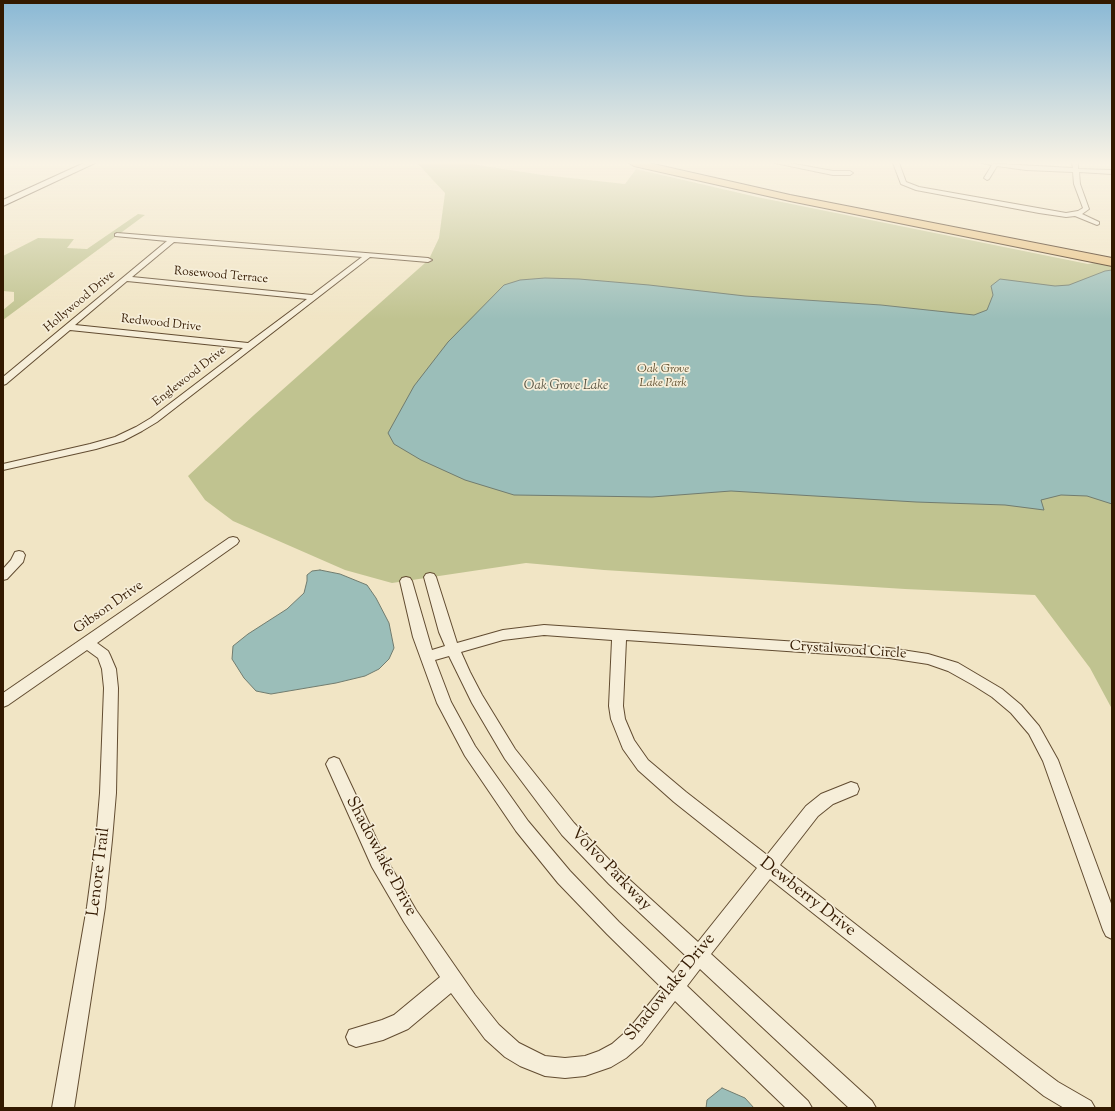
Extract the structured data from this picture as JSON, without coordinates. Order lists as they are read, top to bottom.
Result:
{
  "streets": {
    "street": [
      "Rosewood Terrace",
      "Hollywood Drive",
      "Redwood Drive",
      "Englewood Drive",
      "Gibson Drive",
      "Crystalwood Circle",
      "Shadowlake Drive",
      "Volvo Parkway",
      "Lenore Trail",
      "Dewberry Drive"
    ]
  },
  "crossings": [
    ["Rosewood Terrace", "Hollywood Drive"],
    ["Rosewood Terrace", "Englewood Drive"],
    ["Hollywood Drive", "Redwood Drive"],
    ["Redwood Drive", "Englewood Drive"],
    ["Gibson Drive", "Lenore Trail"],
    ["Crystalwood Circle", "Volvo Parkway"],
    ["Crystalwood Circle", "Dewberry Drive"],
    ["Shadowlake Drive", "Volvo Parkway"],
    ["Shadowlake Drive", "Dewberry Drive"]
  ],
  "water": ["Oak Grove Lake"],
  "parks": ["Oak Grove Lake Park"]
}
